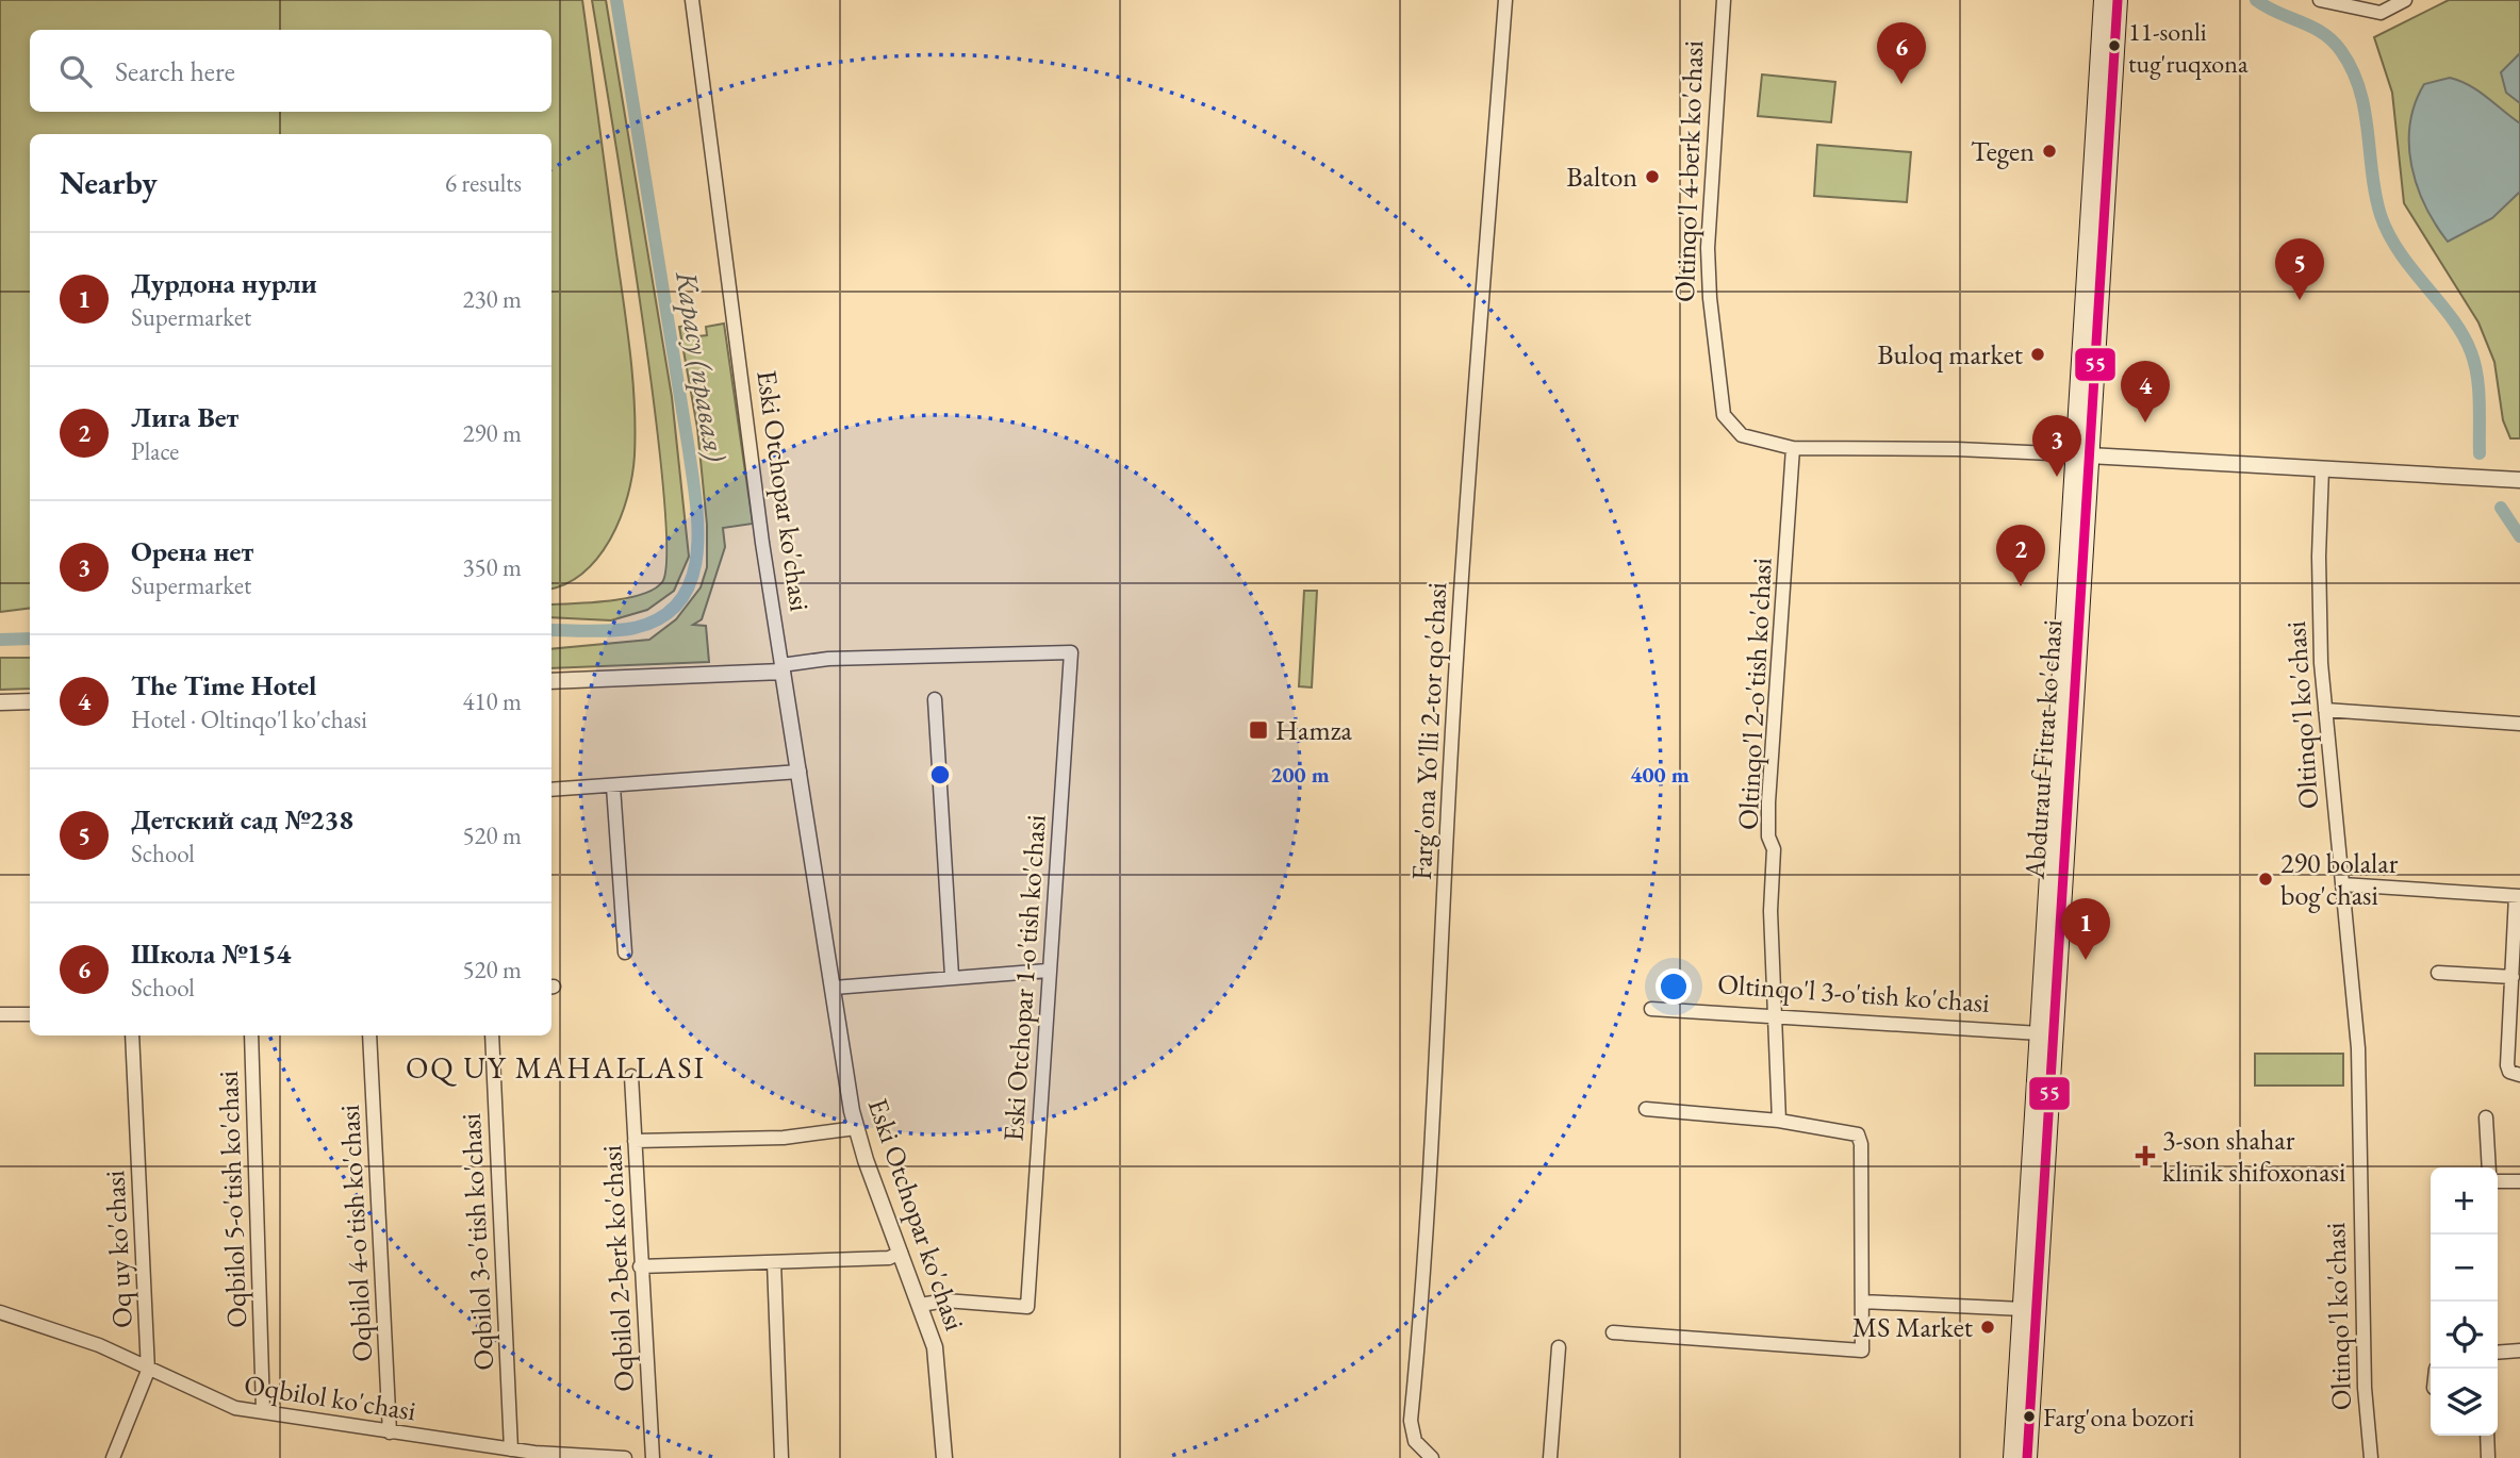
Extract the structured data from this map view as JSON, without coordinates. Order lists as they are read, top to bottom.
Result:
{
  "streets": {
    "main road": ["Abdurauf Fitrat ko'chasi"],
    "street": [
      "Oltinqo'l 4-berk ko'chasi",
      "Eski Otchopar ko'chasi",
      "Oltinqo'l 2-o'tish ko'chasi",
      "Oltinqo'l ko'chasi",
      "Farg'ona Yo'lli 2-tor qo'chasi",
      "Eski Otchopar 1-o'tish ko'chasi",
      "Oltinqo'l 3-o'tish ko'chasi",
      "Oqbilol 5-o'tish ko'chasi",
      "Oqbilol 4-o'tish ko'chasi",
      "Oqbilol 3-o'tish ko'chasi",
      "Oq uy ko'chasi",
      "Oqbilol 2-berk ko'chasi",
      "Oqbilol ko'chasi"
    ]
  },
  "crossings": [
    ["Oltinqo'l 4-berk ko'chasi", "Oltinqo'l 2-o'tish ko'chasi"],
    ["Oltinqo'l 4-berk ko'chasi", "Abdurauf Fitrat ko'chasi"],
    ["Eski Otchopar ko'chasi", "Eski Otchopar 1-o'tish ko'chasi"],
    ["Oltinqo'l 2-o'tish ko'chasi", "Oltinqo'l 3-o'tish ko'chasi"],
    ["Abdurauf Fitrat ko'chasi", "Oltinqo'l 3-o'tish ko'chasi"],
    ["Oqbilol 5-o'tish ko'chasi", "Oqbilol ko'chasi"],
    ["Oqbilol 4-o'tish ko'chasi", "Oqbilol ko'chasi"],
    ["Oqbilol 3-o'tish ko'chasi", "Oqbilol ko'chasi"],
    ["Oq uy ko'chasi", "Oqbilol ko'chasi"]
  ],
  "districts": ["OQ UY MAHALLASI"],
  "water": ["Карасу (правая)"],
  "places": {
    "other": [
      "11-sonli tug'ruqxona",
      "Tegen",
      "Balton",
      "Buloq market",
      "290 bolalar bog'chasi",
      "MS Market",
      "Farg'ona bozori"
    ],
    "transit": ["Hamza"],
    "health": ["3-son shahar klinik shifoxonasi"]
  },
  "lines": ["transit line 55"],
  "page": {
    "pins": [
      "6",
      "5",
      "4",
      "3",
      "2",
      "1"
    ],
    "search": "Search here",
    "heading": ["Nearby", "6 results"],
    "list": [
      {
        "mark": "1",
        "name": "Дурдона нурли",
        "note": "Supermarket",
        "value": "230 m"
      },
      {
        "mark": "2",
        "name": "Лига Вет",
        "note": "Place",
        "value": "290 m"
      },
      {
        "mark": "3",
        "name": "Орена нет",
        "note": "Supermarket",
        "value": "350 m"
      },
      {
        "mark": "4",
        "name": "The Time Hotel",
        "note": "Hotel · Oltinqo'l ko'chasi",
        "value": "410 m"
      },
      {
        "mark": "5",
        "name": "Детский сад №238",
        "note": "School",
        "value": "520 m"
      },
      {
        "mark": "6",
        "name": "Школа №154",
        "note": "School",
        "value": "520 m"
      }
    ],
    "map_buttons": ["+", "−"]
  },
  "rings": ["200 m", "400 m"]
}
